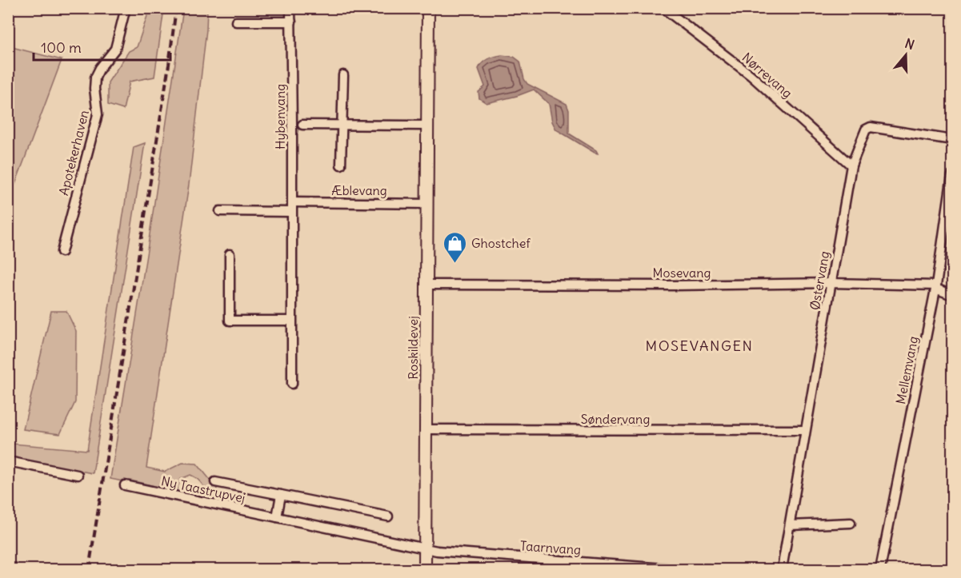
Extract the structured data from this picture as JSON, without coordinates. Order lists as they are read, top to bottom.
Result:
{
  "streets": {
    "street": [
      "Nørrevang",
      "Hybenvang",
      "Apotekerhaven",
      "Æblevang",
      "Mosevang",
      "Østervang",
      "Roskildevej",
      "Mellemvang",
      "Søndervang",
      "Ny Taastrupvej",
      "Taarnvang"
    ]
  },
  "crossings": [
    ["Nørrevang", "Østervang"],
    ["Hybenvang", "Æblevang"],
    ["Æblevang", "Roskildevej"],
    ["Mosevang", "Østervang"],
    ["Mosevang", "Roskildevej"],
    ["Mosevang", "Mellemvang"],
    ["Østervang", "Søndervang"],
    ["Roskildevej", "Søndervang"],
    ["Roskildevej", "Ny Taastrupvej"],
    ["Roskildevej", "Taarnvang"],
    ["Ny Taastrupvej", "Taarnvang"]
  ],
  "districts": ["MOSEVANGEN"],
  "places": {
    "shop": ["Ghostchef"]
  },
  "scale_bar": "100 m",
  "north": "top"
}
